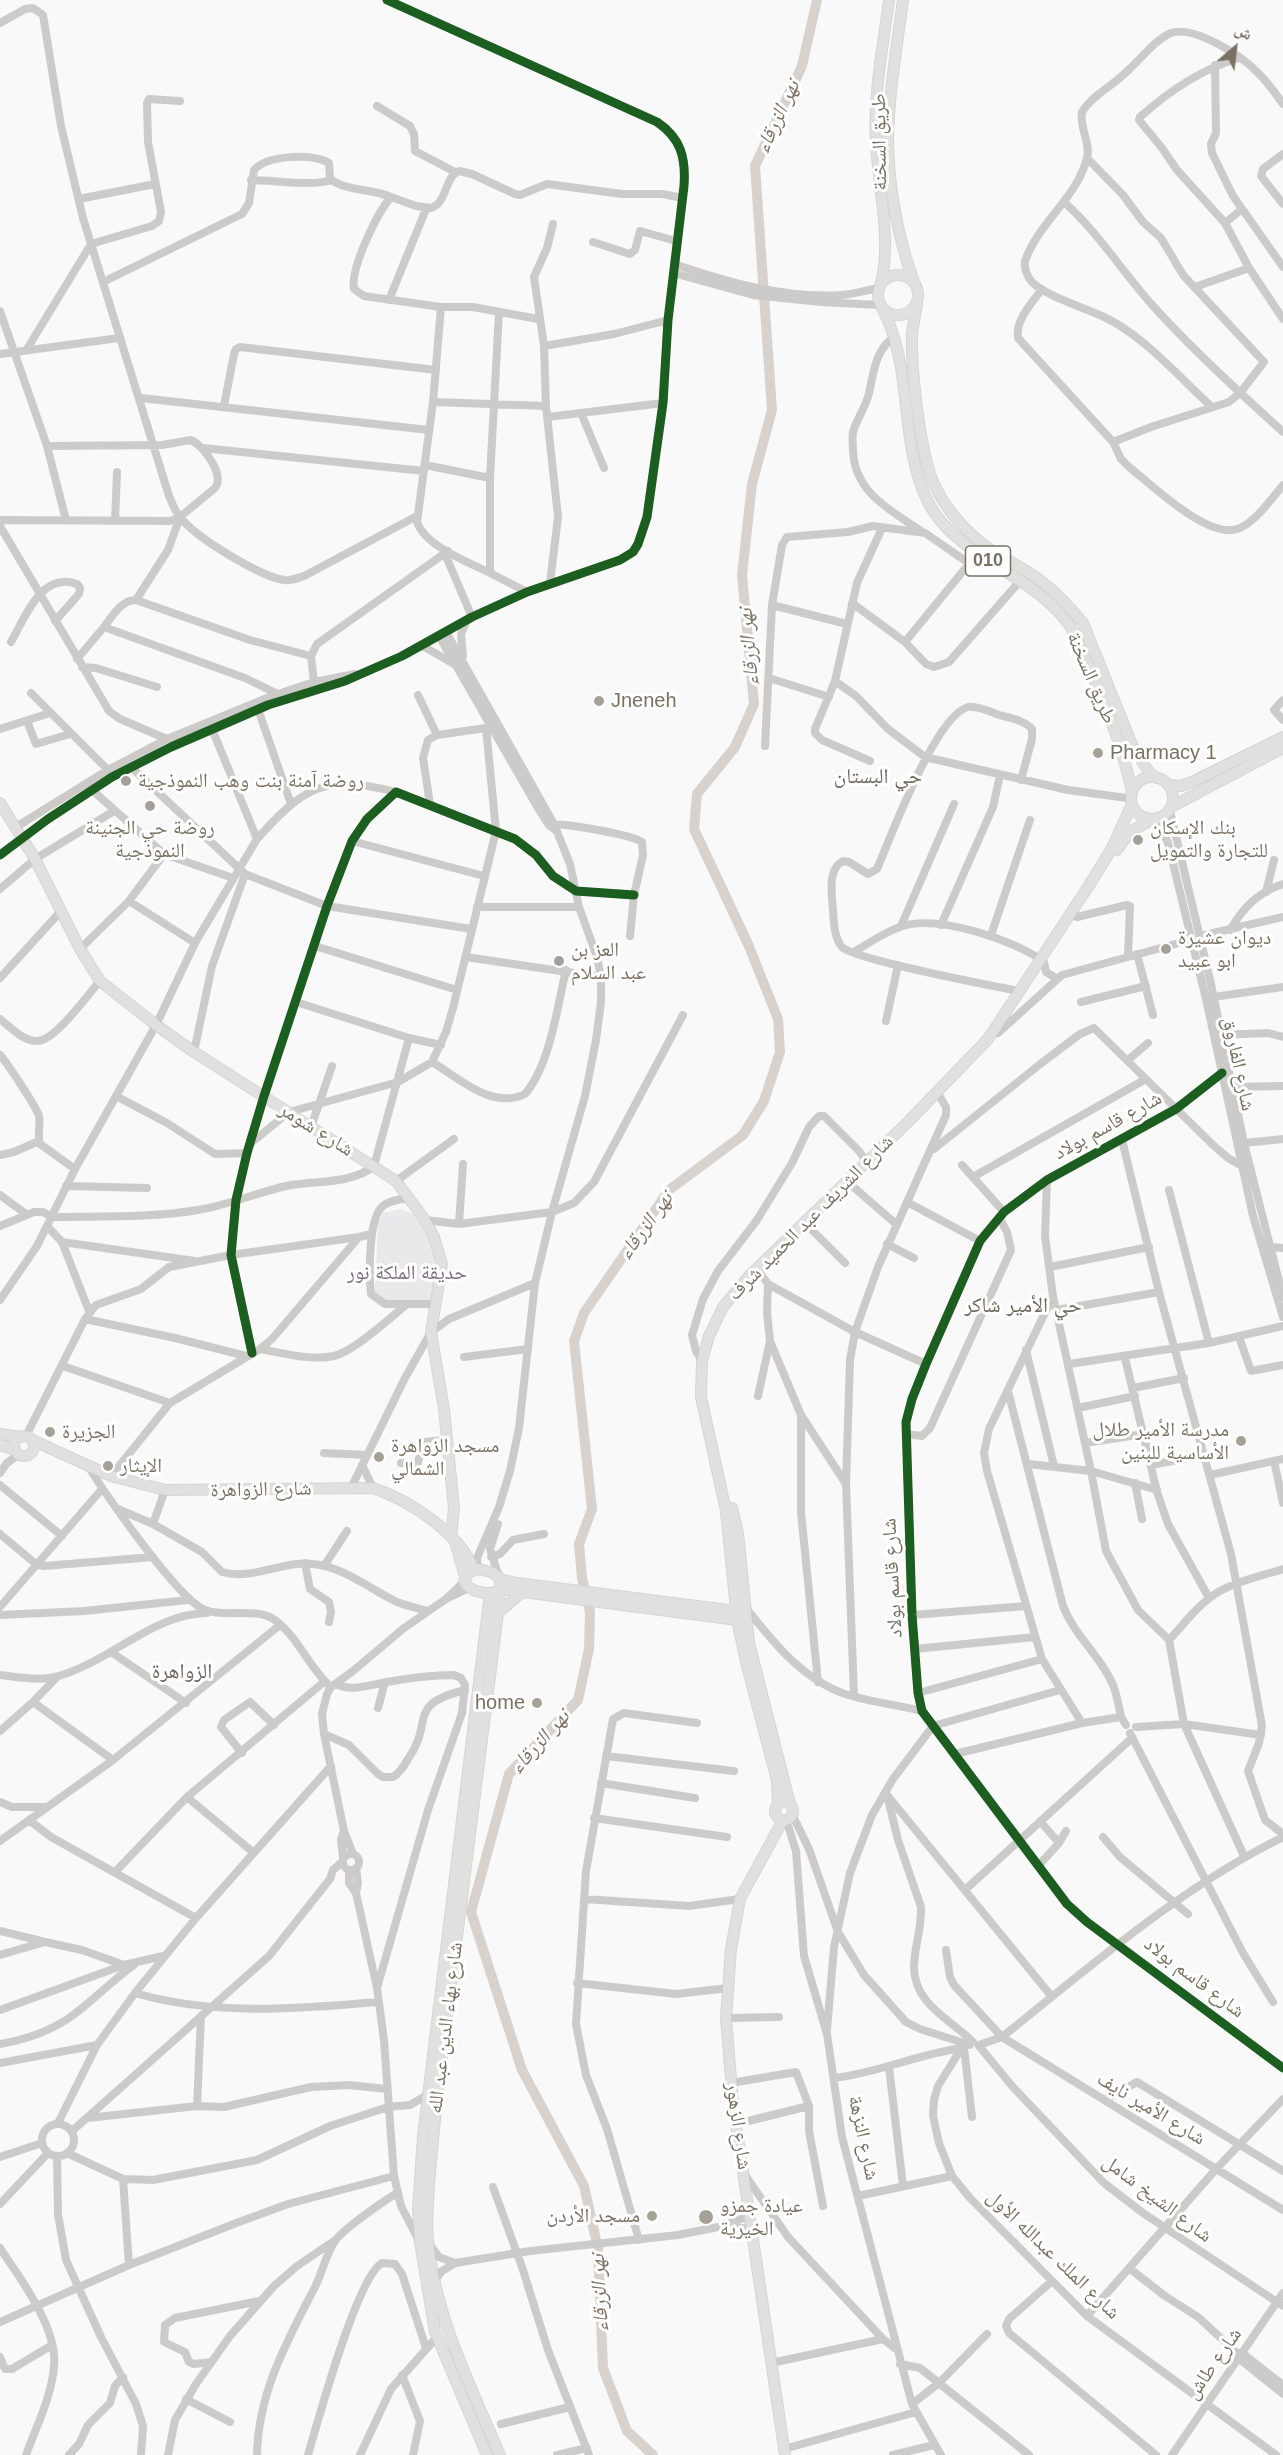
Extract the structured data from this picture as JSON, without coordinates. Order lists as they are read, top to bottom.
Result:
{
  "streets": {
    "main road": [
      "طريق السخنة",
      "010",
      "شارع شومر",
      "شارع الشريف عبد الحميد شرف",
      "شارع الزواهرة",
      "شارع بهاء الدين عبد الله",
      "شارع الزهور"
    ],
    "street": [
      "شارع الفاروق",
      "شارع قاسم بولاد",
      "شارع الأمير نايف",
      "شارع النزهة",
      "شارع الشيخ شامل",
      "شارع الملك عبدالله الأول",
      "شارع طاش"
    ]
  },
  "crossings": [
    ["طريق السخنة", "010"],
    ["طريق السخنة", "شارع الفاروق"],
    ["طريق السخنة", "شارع الشريف عبد الحميد شرف"],
    ["شارع الفاروق", "شارع قاسم بولاد"],
    ["شارع الفاروق", "شارع الشريف عبد الحميد شرف"],
    ["شارع شومر", "شارع الزواهرة"],
    ["شارع الشريف عبد الحميد شرف", "شارع الزهور"],
    ["شارع الشريف عبد الحميد شرف", "شارع النزهة"],
    ["شارع الزهور", "شارع النزهة"],
    ["شارع الشيخ شامل", "شارع الملك عبدالله الأول"],
    ["شارع الشيخ شامل", "شارع طاش"],
    ["شارع الملك عبدالله الأول", "شارع طاش"]
  ],
  "districts": ["حي البستان", "حي الأمير شاكر", "الزواهرة"],
  "water": ["نهر الزرقاء"],
  "parks": ["حديقة الملكة نور"],
  "places": [
    "Jneneh",
    "Pharmacy 1",
    "روضة آمنة بنت وهب النموذجية",
    "روضة حي الجنينة النموذجية",
    "بنك الإسكان للتجارة والتمويل",
    "ديوان عشيرة ابو عبيد",
    "العز بن عبد السلام",
    "الجزيرة",
    "مدرسة الأمير طلال الأساسية للبنين",
    "مسجد الزواهرة الشمالي",
    "الإيثار",
    "home",
    "مسجد الأردن",
    "عيادة جمزو الخيرية"
  ],
  "north": "top right"
}
